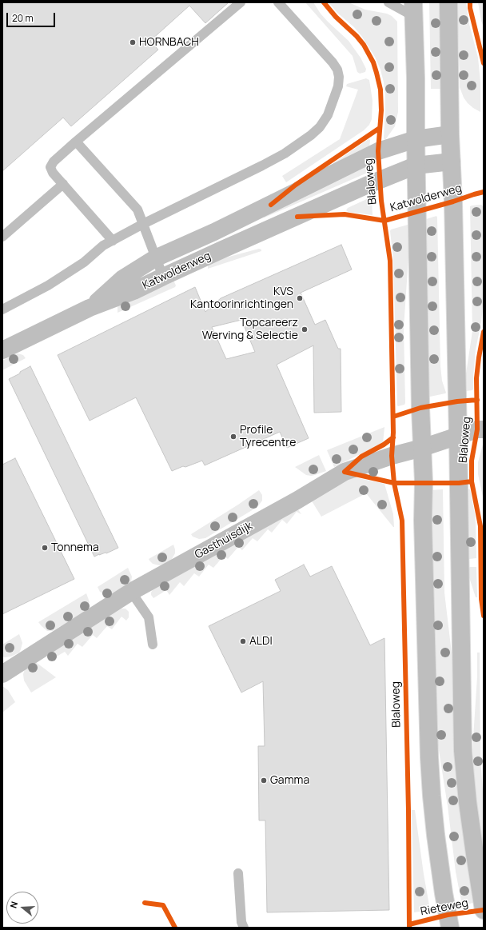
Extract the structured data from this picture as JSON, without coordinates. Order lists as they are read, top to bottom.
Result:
{
  "streets": {
    "main road": ["Blaloweg", "Katwolderweg", "Gasthuisdijk"],
    "cycle path": ["Rieteweg"]
  },
  "crossings": [
    ["Blaloweg", "Katwolderweg"],
    ["Blaloweg", "Gasthuisdijk"]
  ],
  "places": [
    "HORNBACH",
    "KVS Kantoorinrichtingen",
    "Topcareerz Werving & Selectie",
    "Profile Tyrecentre",
    "Tonnema",
    "ALDI",
    "Gamma"
  ],
  "scale_bar": "20 m",
  "north": "left"
}
